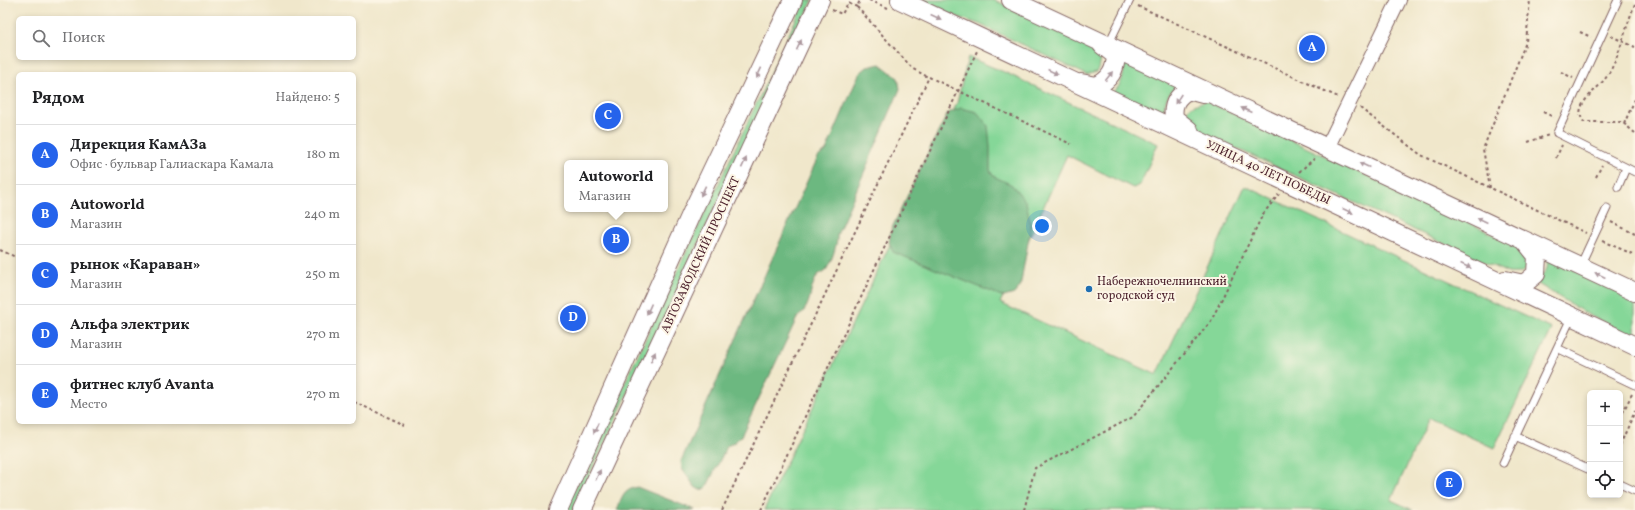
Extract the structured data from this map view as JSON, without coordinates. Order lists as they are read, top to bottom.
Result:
{
  "streets": {
    "street": ["УЛИЦА 40 ЛЕТ ПОБЕДЫ", "АВТОЗАВОДСКИЙ ПРОСПЕКТ"]
  },
  "places": ["Набережночелнинский городской суд"],
  "page": {
    "search": "Поиск",
    "pins": [
      "A",
      "C",
      "B",
      "D",
      "E"
    ],
    "heading": ["Рядом", "Найдено: 5"],
    "list": [
      {
        "mark": "A",
        "name": "Дирекция КамАЗа",
        "note": "Офис · бульвар Галиаскара Камала",
        "value": "180 m"
      },
      {
        "mark": "B",
        "name": "Autoworld",
        "note": "Магазин",
        "value": "240 m"
      },
      {
        "mark": "C",
        "name": "рынок «Караван»",
        "note": "Магазин",
        "value": "250 m"
      },
      {
        "mark": "D",
        "name": "Альфа электрик",
        "note": "Магазин",
        "value": "270 m"
      },
      {
        "mark": "E",
        "name": "фитнес клуб Avanta",
        "note": "Место",
        "value": "270 m"
      }
    ],
    "popup": ["Autoworld", "Магазин"],
    "map_buttons": ["+", "−"]
  }
}
